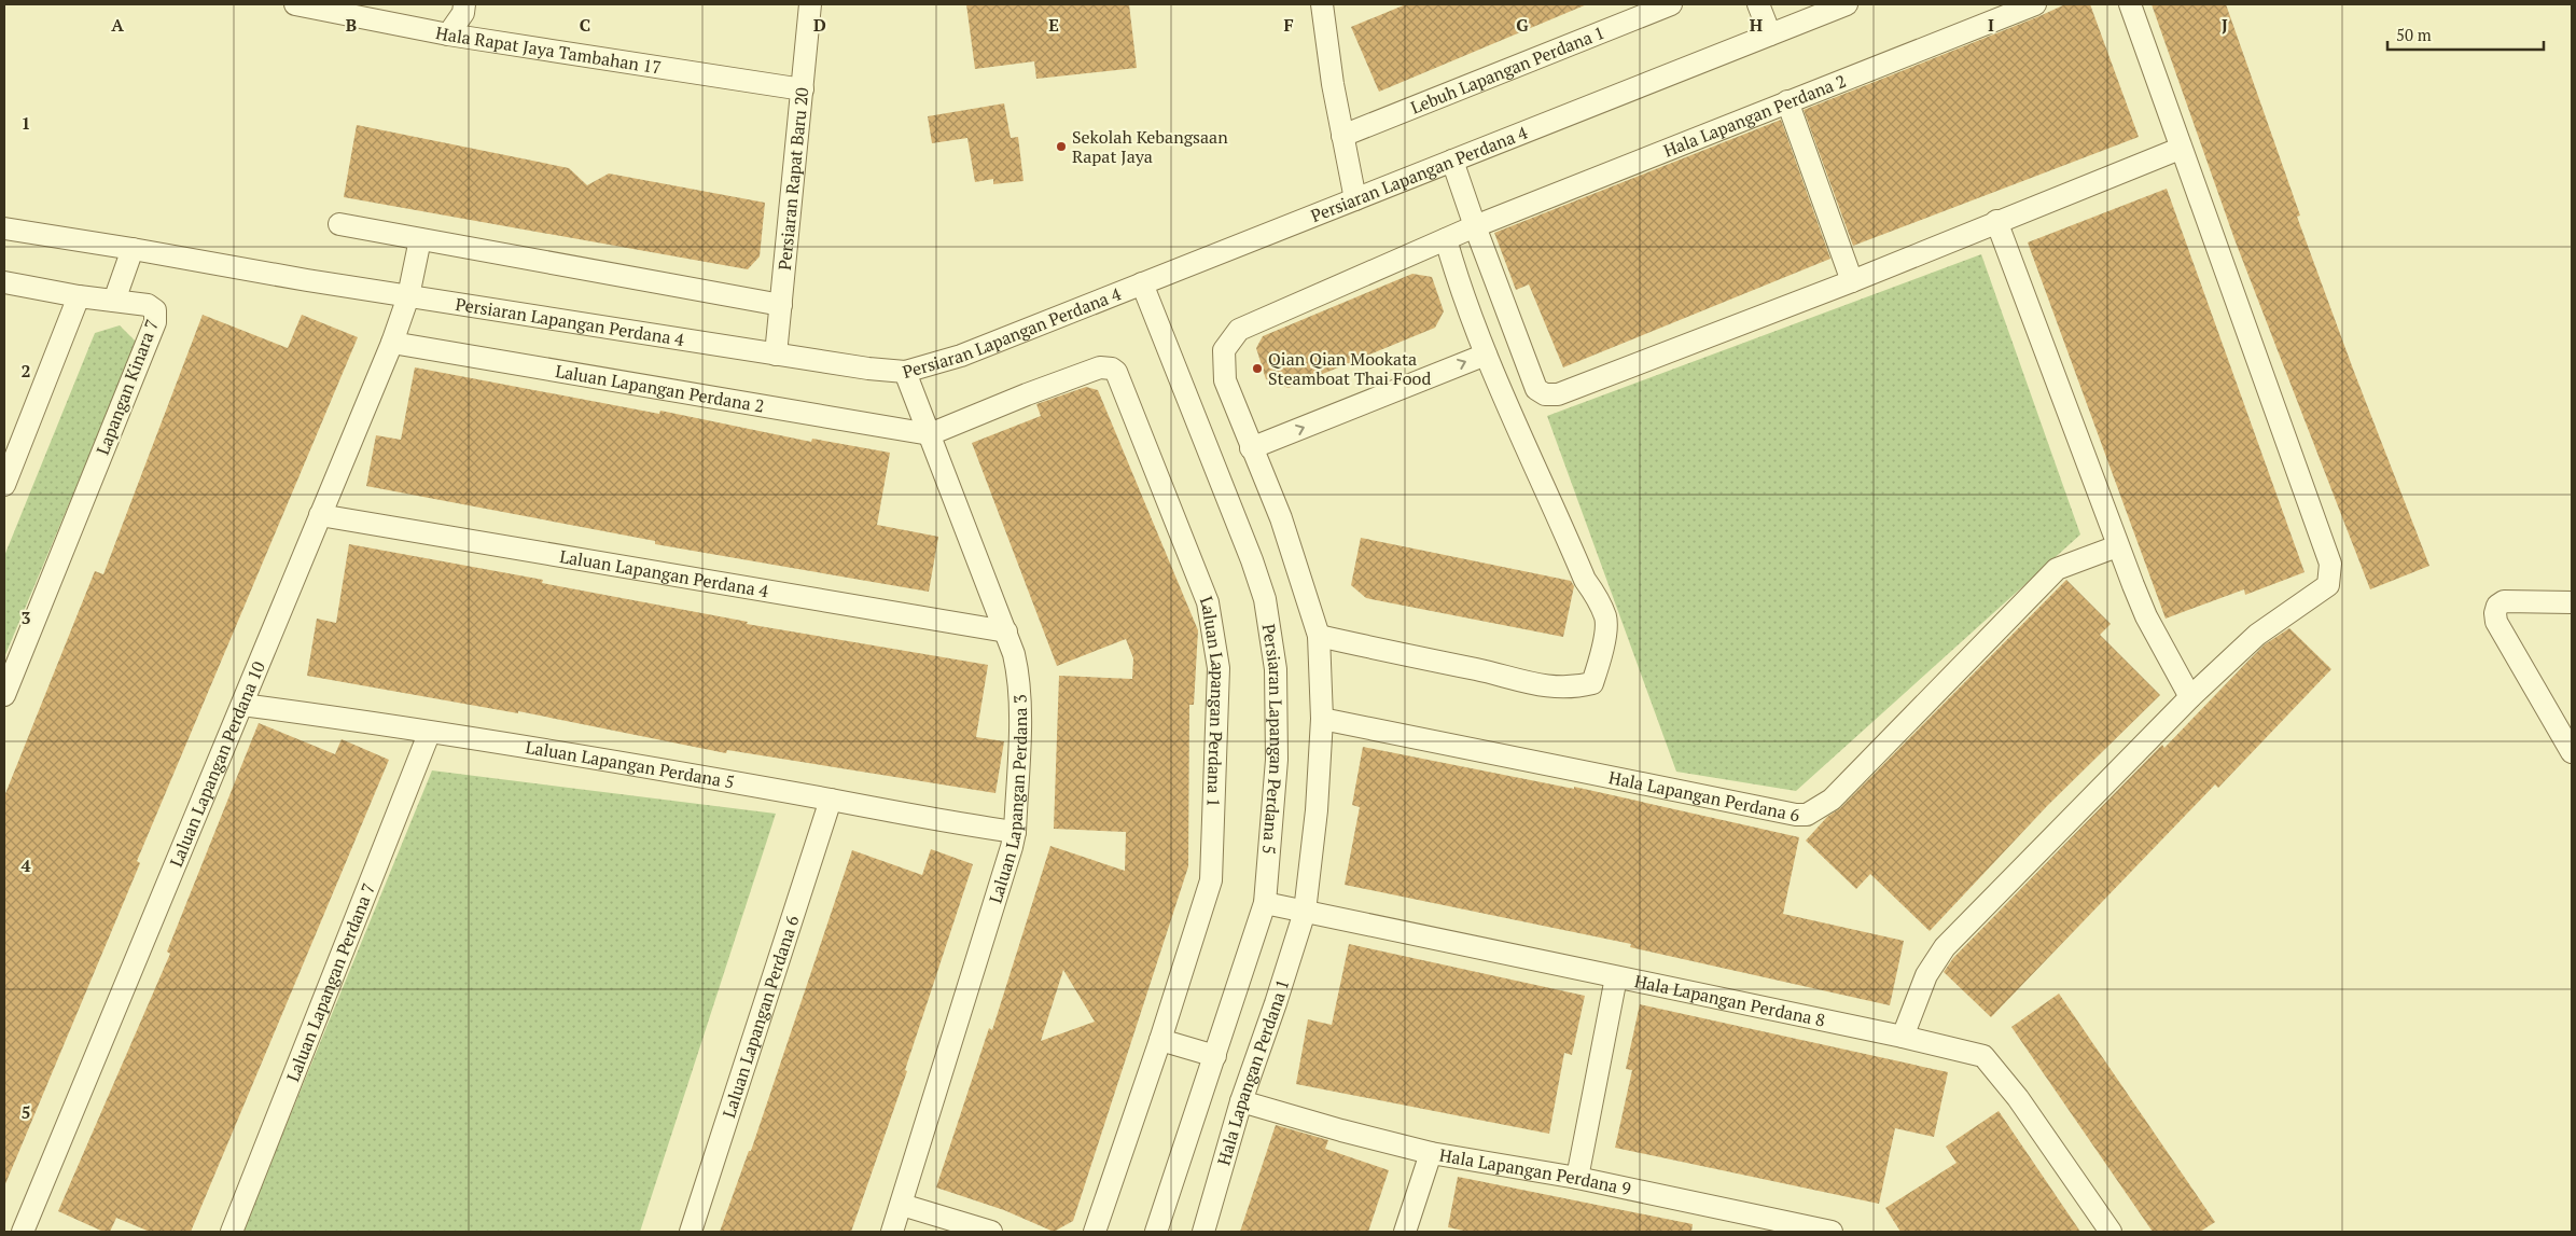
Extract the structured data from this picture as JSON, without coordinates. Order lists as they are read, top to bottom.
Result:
{
  "streets": {
    "street": [
      "Hala Rapat Jaya Tambahan 17",
      "Lebuh Lapangan Perdana 1",
      "Hala Lapangan Perdana 2",
      "Persiaran Lapangan Perdana 4",
      "Persiaran Rapat Baru 20",
      "Lapangan Kinara 7",
      "Laluan Lapangan Perdana 2",
      "Laluan Lapangan Perdana 4",
      "Laluan Lapangan Perdana 1",
      "Persiaran Lapangan Perdana 5",
      "Laluan Lapangan Perdana 10",
      "Laluan Lapangan Perdana 5",
      "Hala Lapangan Perdana 6",
      "Laluan Lapangan Perdana 3",
      "Laluan Lapangan Perdana 7",
      "Hala Lapangan Perdana 8",
      "Laluan Lapangan Perdana 6",
      "Hala Lapangan Perdana 1",
      "Hala Lapangan Perdana 9"
    ]
  },
  "crossings": [
    ["Hala Rapat Jaya Tambahan 17", "Persiaran Rapat Baru 20"],
    ["Hala Lapangan Perdana 2", "Hala Lapangan Perdana 1"],
    ["Persiaran Lapangan Perdana 4", "Persiaran Rapat Baru 20"],
    ["Persiaran Lapangan Perdana 4", "Persiaran Lapangan Perdana 5"],
    ["Persiaran Lapangan Perdana 4", "Laluan Lapangan Perdana 10"],
    ["Persiaran Lapangan Perdana 4", "Laluan Lapangan Perdana 3"],
    ["Laluan Lapangan Perdana 2", "Laluan Lapangan Perdana 1"],
    ["Laluan Lapangan Perdana 2", "Laluan Lapangan Perdana 10"],
    ["Laluan Lapangan Perdana 2", "Laluan Lapangan Perdana 3"],
    ["Laluan Lapangan Perdana 4", "Laluan Lapangan Perdana 10"],
    ["Laluan Lapangan Perdana 4", "Laluan Lapangan Perdana 3"],
    ["Laluan Lapangan Perdana 1", "Laluan Lapangan Perdana 3"],
    ["Persiaran Lapangan Perdana 5", "Hala Lapangan Perdana 8"],
    ["Laluan Lapangan Perdana 10", "Laluan Lapangan Perdana 5"],
    ["Laluan Lapangan Perdana 5", "Laluan Lapangan Perdana 3"],
    ["Laluan Lapangan Perdana 5", "Laluan Lapangan Perdana 7"],
    ["Laluan Lapangan Perdana 5", "Laluan Lapangan Perdana 6"],
    ["Hala Lapangan Perdana 6", "Hala Lapangan Perdana 1"],
    ["Hala Lapangan Perdana 8", "Hala Lapangan Perdana 1"],
    ["Hala Lapangan Perdana 1", "Hala Lapangan Perdana 9"]
  ],
  "places": ["Sekolah Kebangsaan Rapat Jaya", "Qian Qian Mookata Steamboat Thai Food"],
  "scale_bar": "50 m",
  "grid": {
    "columns": [
      "A",
      "B",
      "C",
      "D",
      "E",
      "F",
      "G",
      "H",
      "I",
      "J"
    ],
    "rows": [
      "1",
      "2",
      "3",
      "4",
      "5"
    ]
  }
}
